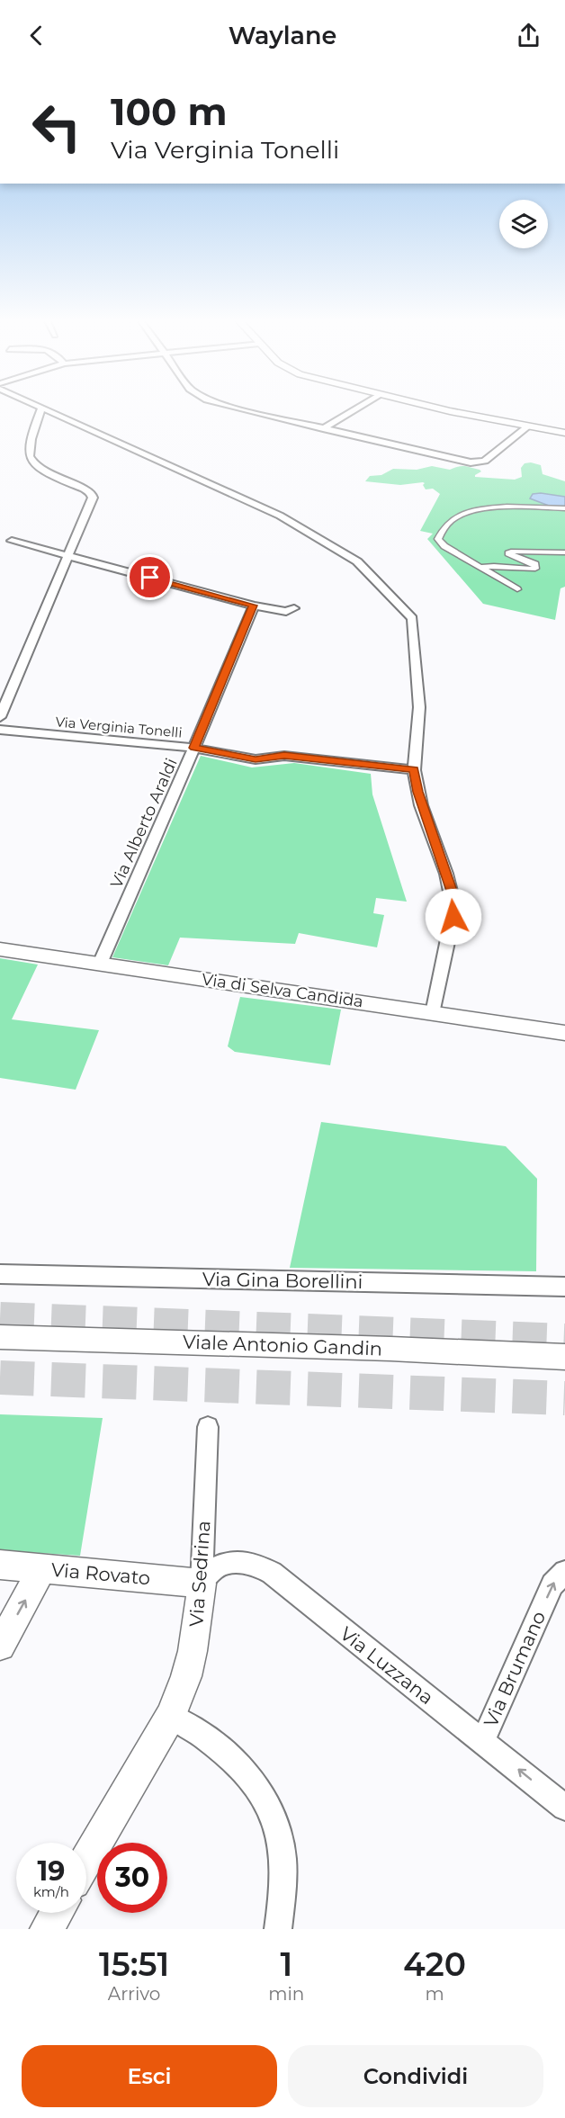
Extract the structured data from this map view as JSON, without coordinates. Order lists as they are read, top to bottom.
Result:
{
  "streets": {
    "street": [
      "Via Verginia Tonelli",
      "Via Alberto Araldi",
      "Via di Selva Candida",
      "Via Gina Borellini",
      "Viale Antonio Gandin",
      "Via Rovato",
      "Via Sedrina",
      "Via Luzzana",
      "Via Brumano"
    ]
  },
  "crossings": [
    ["Via Verginia Tonelli", "Via Alberto Araldi"],
    ["Via Alberto Araldi", "Via di Selva Candida"],
    ["Via Rovato", "Via Sedrina"],
    ["Via Rovato", "Via Luzzana"],
    ["Via Sedrina", "Via Luzzana"],
    ["Via Luzzana", "Via Brumano"]
  ],
  "one_way": ["Via Brumano"],
  "page": {
    "header": "Waylane",
    "turn": ["100 m", "Via Verginia Tonelli"],
    "speed": "19 km/h",
    "limit": "30",
    "eta": [
      "15:51",
      "Arrivo",
      "1",
      "min",
      "420",
      "m"
    ],
    "buttons": ["Esci", "Condividi"]
  }
}
